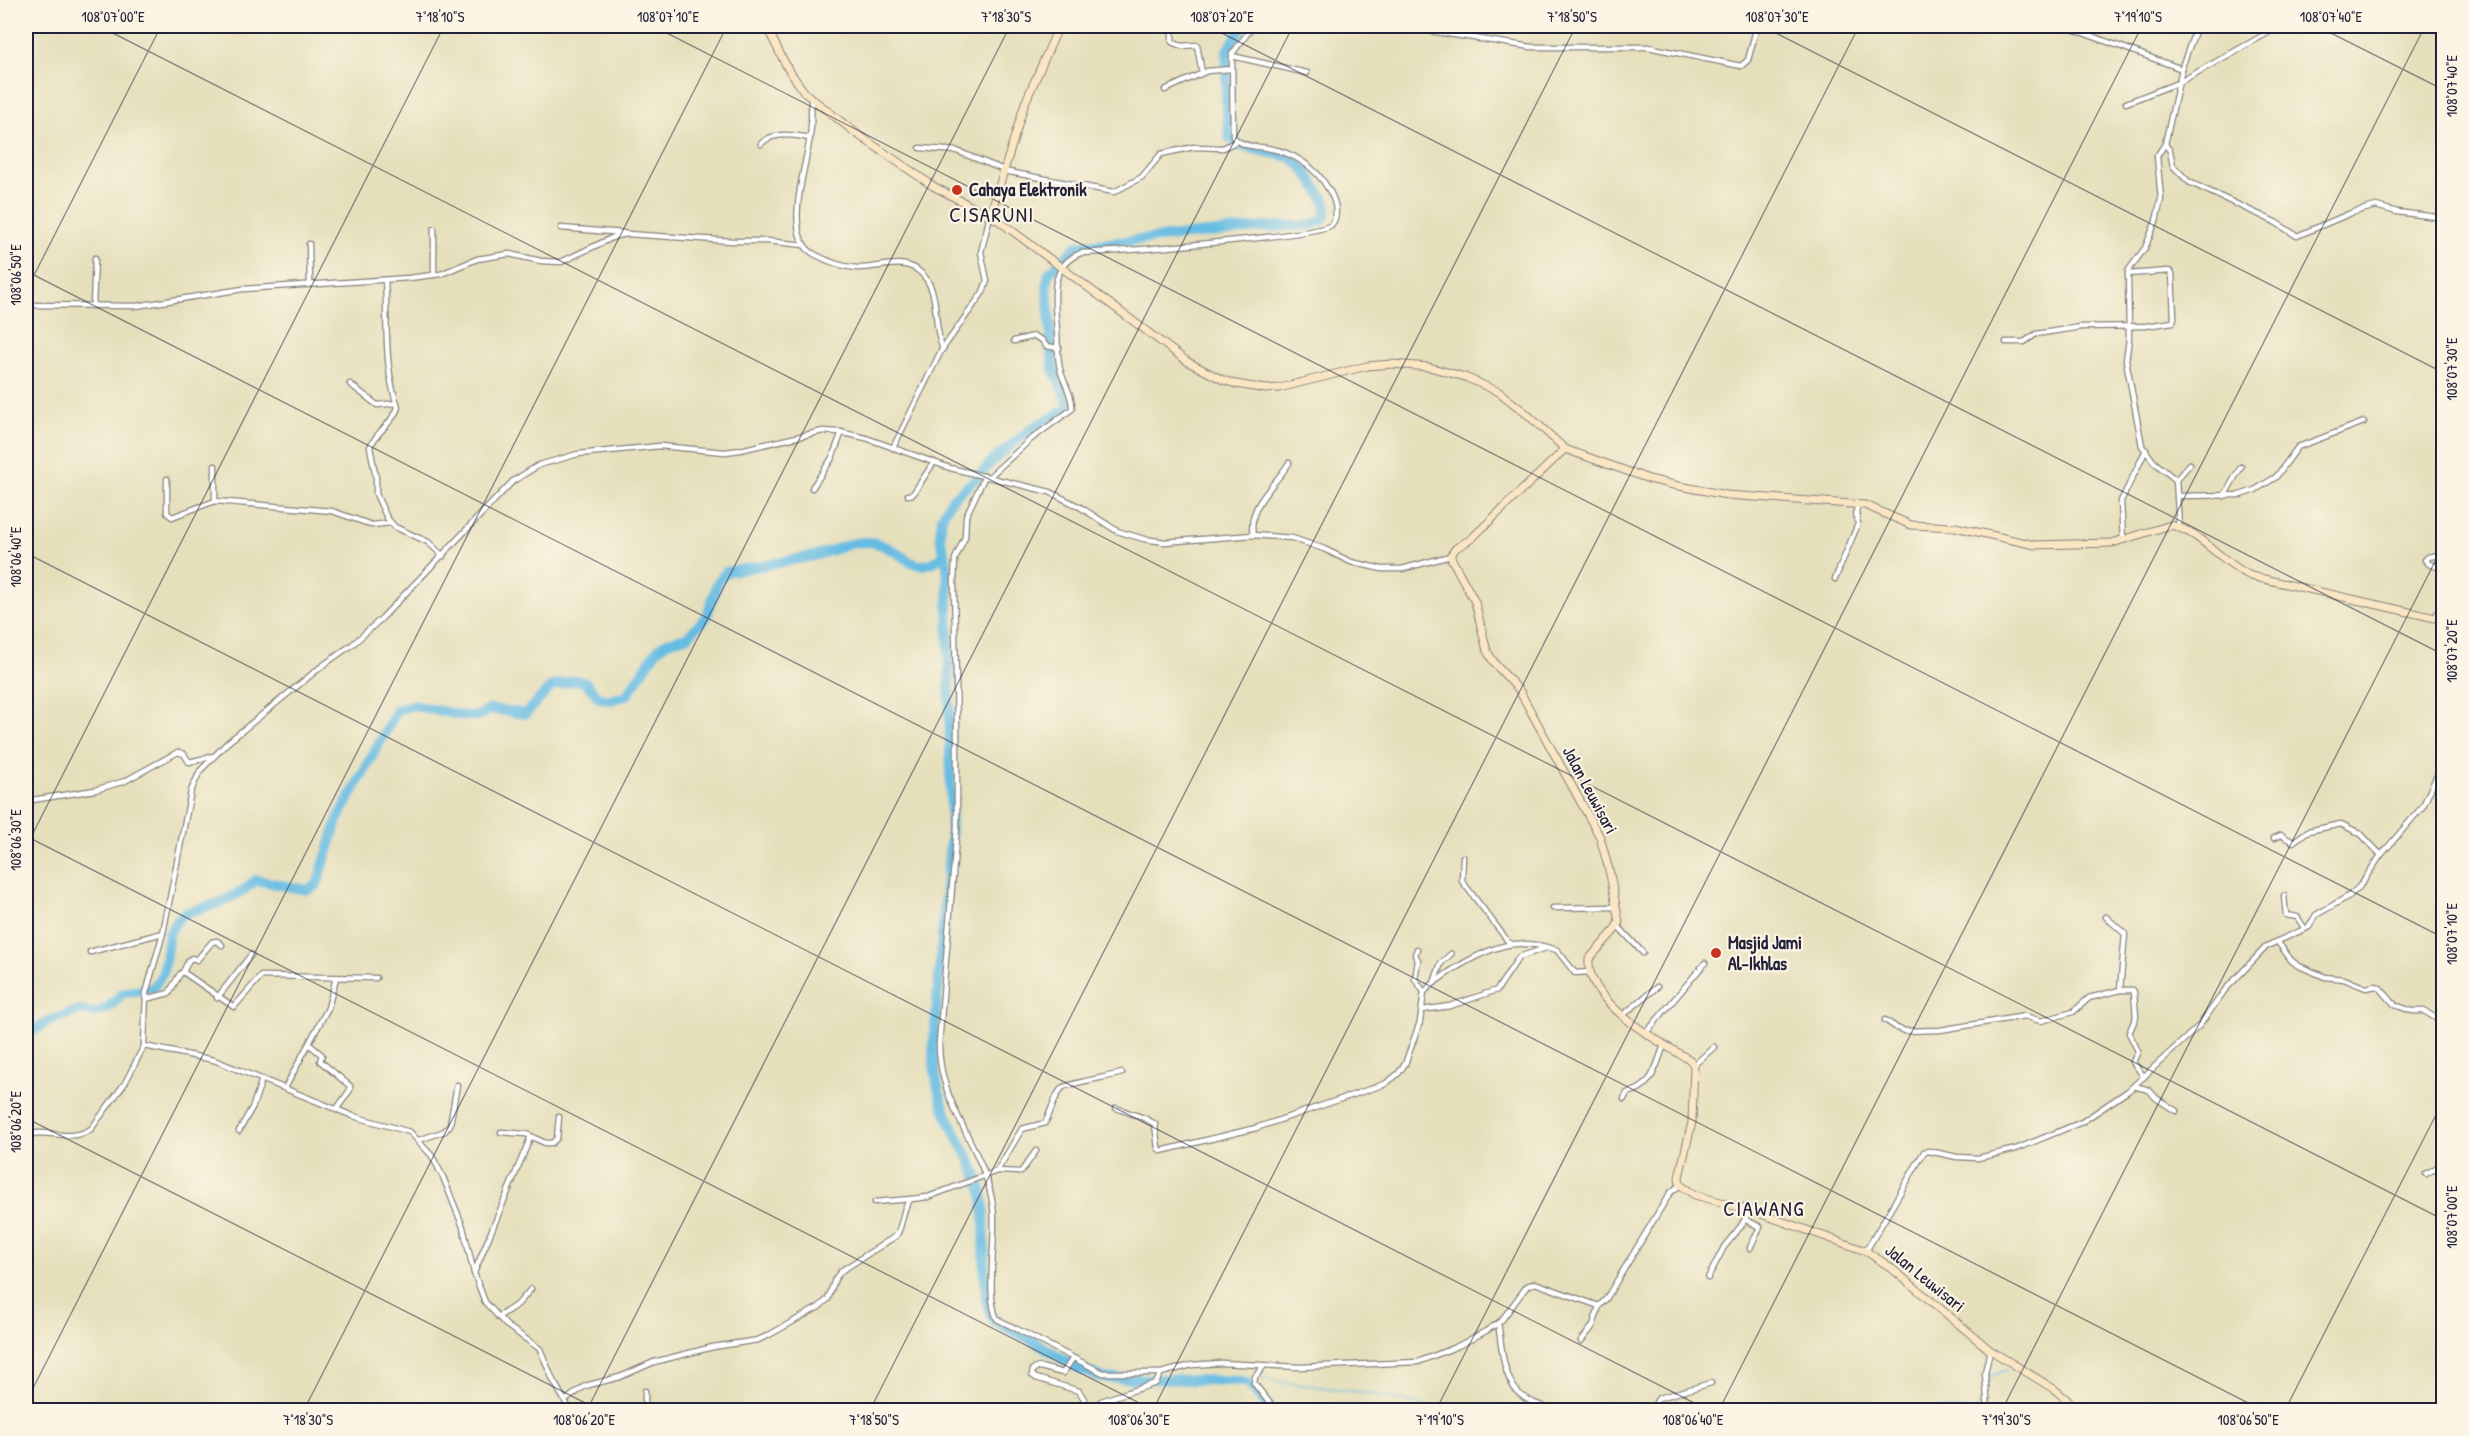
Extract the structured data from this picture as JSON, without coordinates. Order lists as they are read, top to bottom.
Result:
{
  "streets": {
    "main road": ["Jalan Leuwisari"]
  },
  "districts": ["CISARUNI", "CIAWANG"],
  "places": ["Cahaya Elektronik", "Masjid Jami Al-Ikhlas"],
  "coordinates": [
    "108°07'00\"E",
    "7°18'10\"S",
    "108°07'10\"E",
    "7°18'30\"S",
    "108°07'20\"E",
    "7°18'50\"S",
    "108°07'30\"E",
    "7°19'10\"S",
    "108°07'40\"E",
    "108°06'50\"E",
    "108°06'40\"E",
    "108°06'30\"E",
    "108°06'20\"E",
    "7°19'30\"S"
  ]
}
